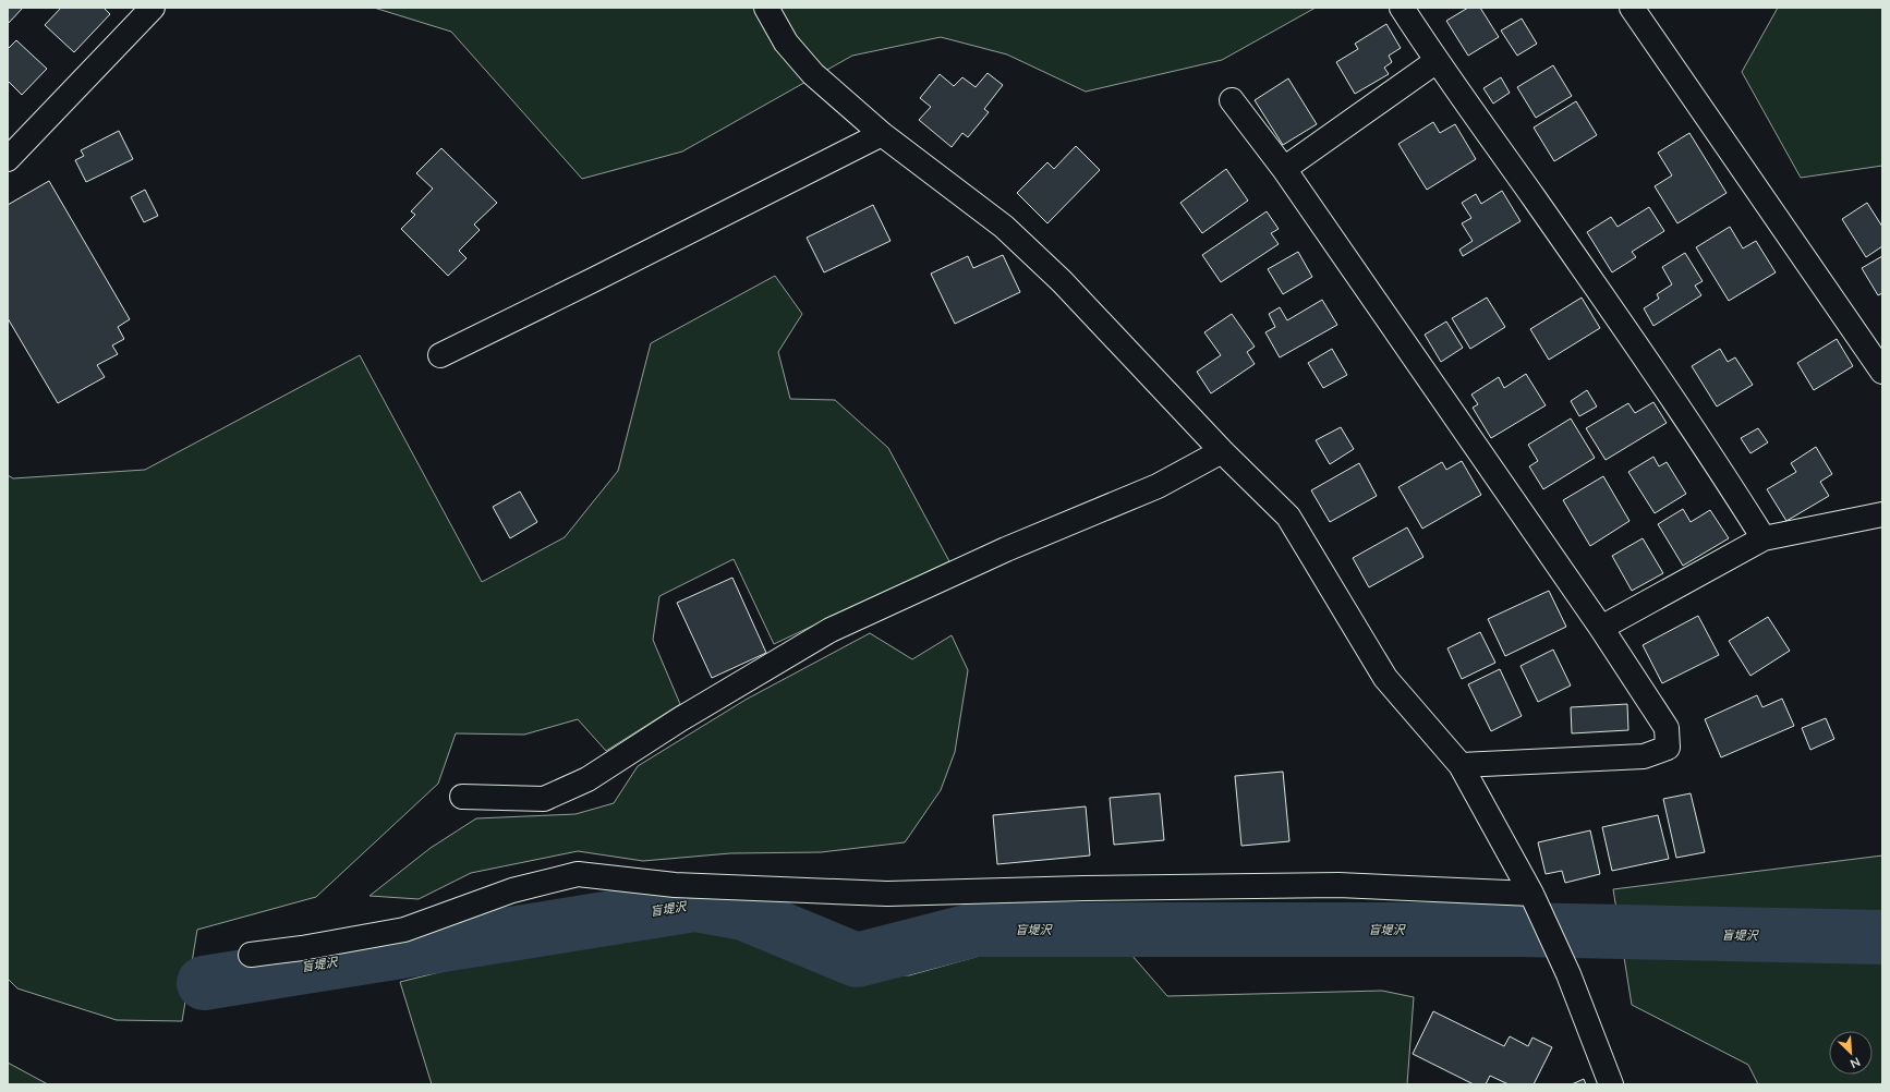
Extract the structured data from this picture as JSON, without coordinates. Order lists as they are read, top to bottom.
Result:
{
  "water": ["盲堤沢"],
  "north": "bottom right"
}
